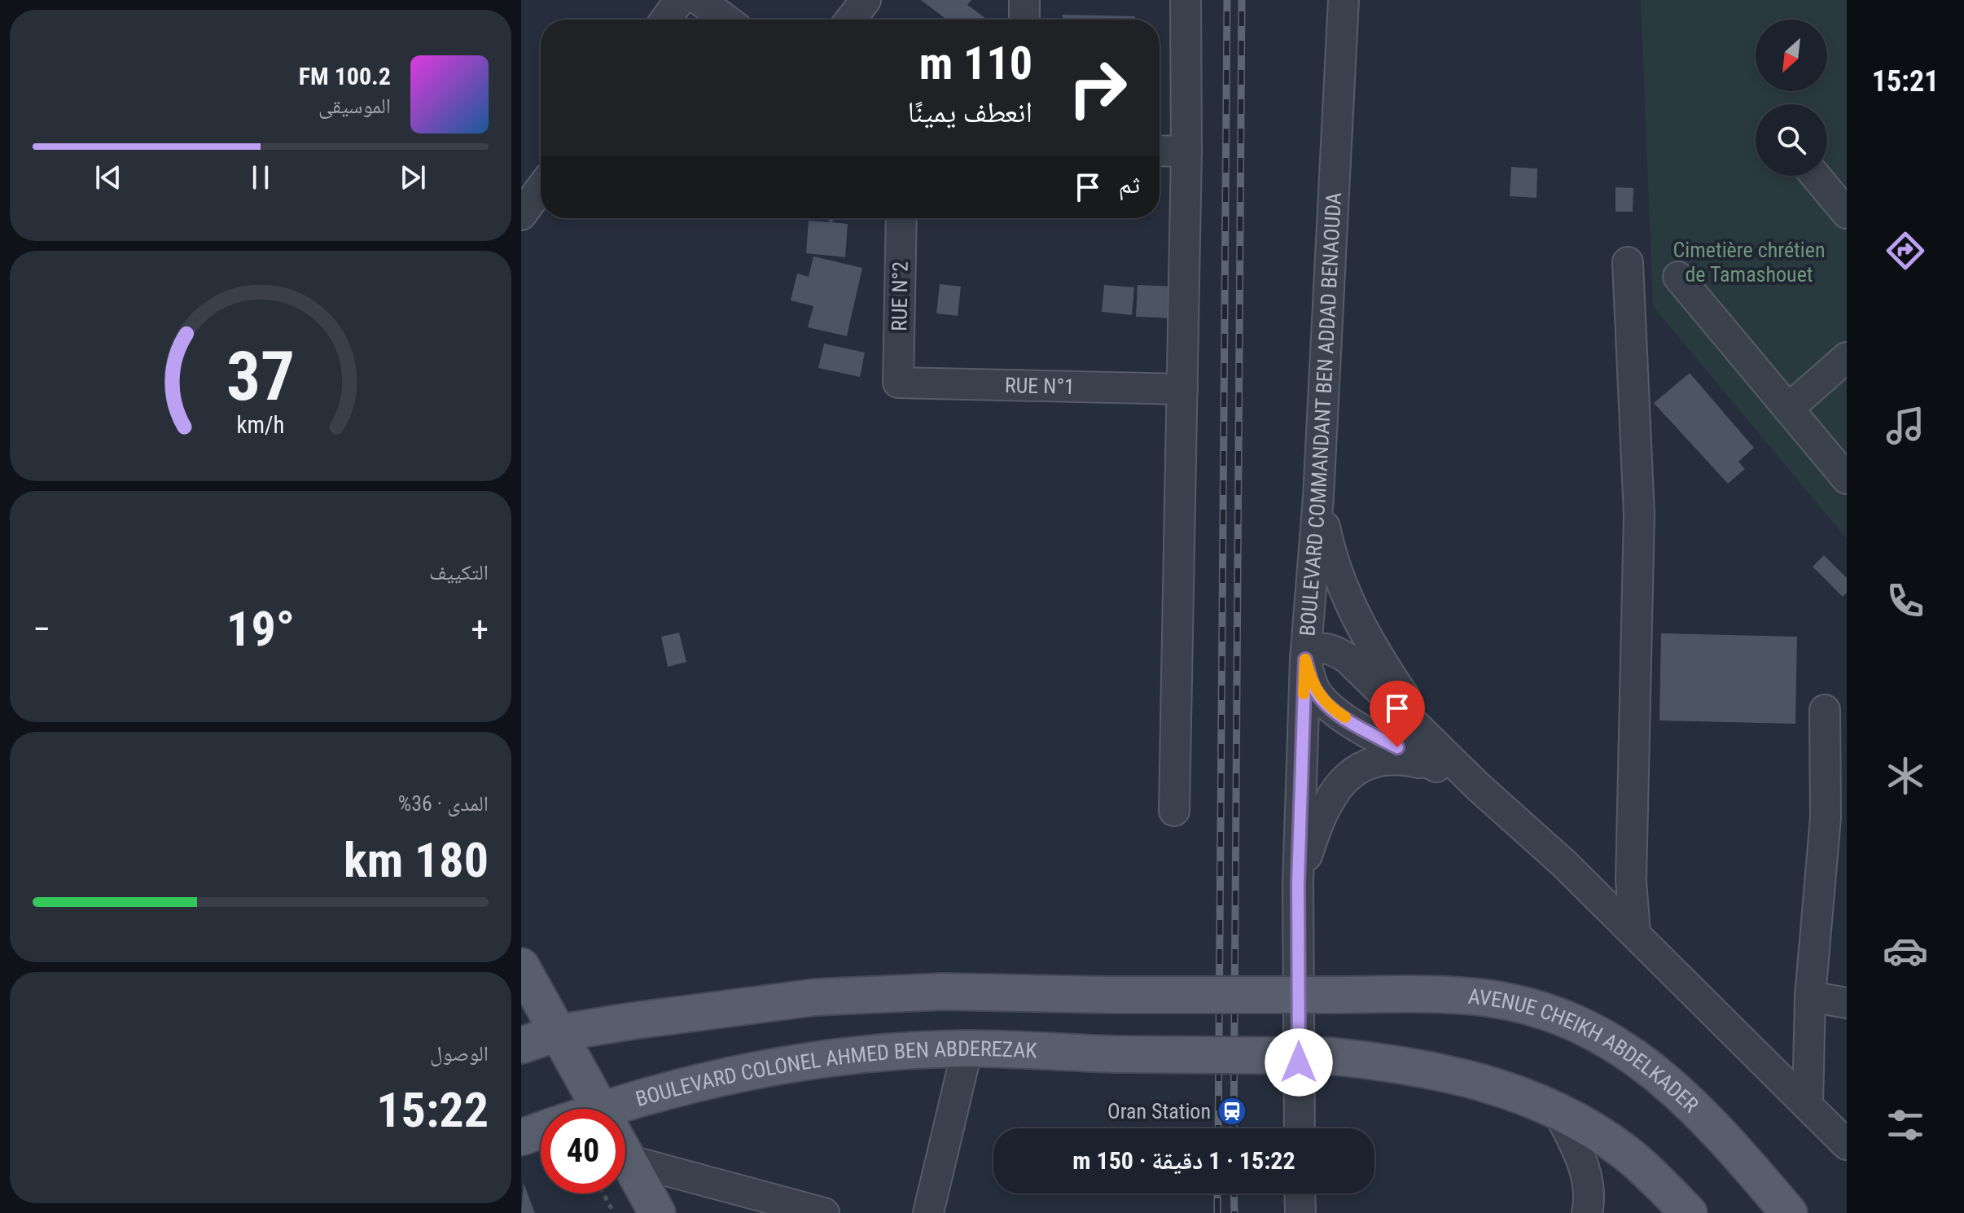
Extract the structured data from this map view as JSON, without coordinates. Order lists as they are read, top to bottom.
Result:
{
  "streets": {
    "main road": ["AVENUE CHEIKH ABDELKADER", "BOULEVARD COLONEL AHMED BEN ABDEREZAK"],
    "street": ["RUE N°2", "RUE N°1", "BOULEVARD COMMANDANT BEN ADDAD BENAOUDA"]
  },
  "crossings": [
    ["RUE N°2", "RUE N°1"]
  ],
  "parks": ["Cimetière chrétien de Tamashouet"],
  "places": {
    "station": ["Oran Station"]
  },
  "north": "bottom left",
  "page": {
    "tabs": "15:21",
    "turn": ["110 m", "انعطف يمينًا"],
    "song": ["100.2 FM", "الموسيقى"],
    "then": "ثم",
    "tile": [
      "التكييف",
      ["المدى · 36%", "180 km"],
      ["الوصول", "15:22"]
    ],
    "heat": ["−", "19°", "+"],
    "limit": "40",
    "trip": "15:22 · 1 دقيقة · 150 m",
    "gauge": ["37", "km/h"]
  }
}
